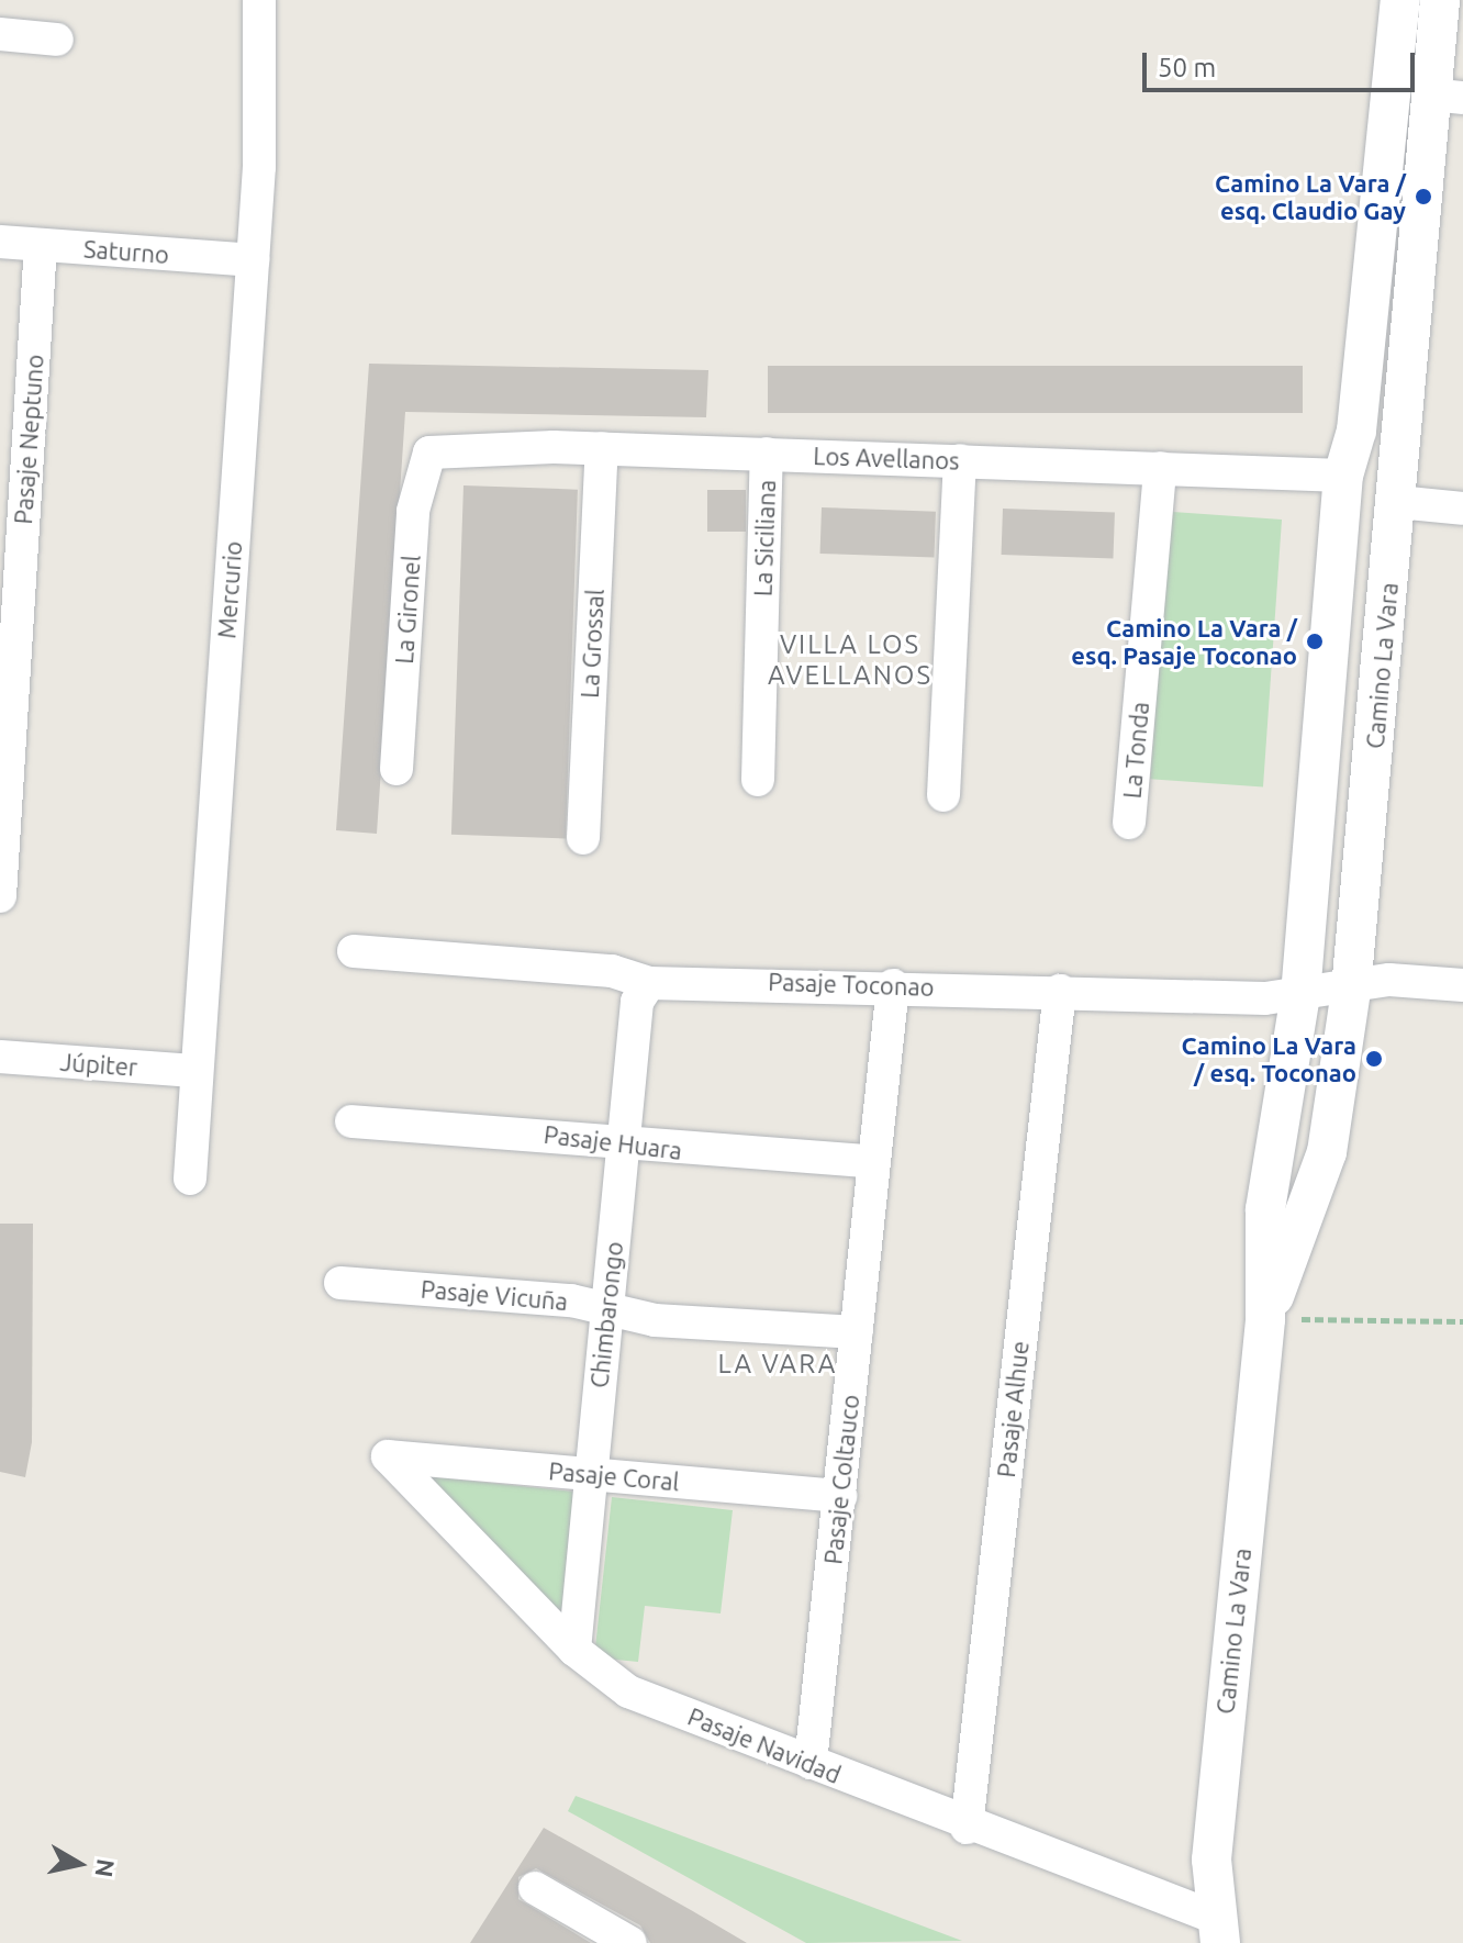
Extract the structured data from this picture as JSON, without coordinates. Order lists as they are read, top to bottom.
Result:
{
  "streets": {
    "street": [
      "Saturno",
      "Pasaje Neptuno",
      "Los Avellanos",
      "La Siciliana",
      "Mercurio",
      "La Gironel",
      "La Grossal",
      "Camino La Vara",
      "La Tonda",
      "Pasaje Toconao",
      "Júpiter",
      "Pasaje Huara",
      "Pasaje Vicuña",
      "Chimbarongo",
      "Pasaje Alhue",
      "Pasaje Coral",
      "Pasaje Coltauco",
      "Pasaje Navidad"
    ]
  },
  "crossings": [
    ["Saturno", "Pasaje Neptuno"],
    ["Saturno", "Mercurio"],
    ["Los Avellanos", "La Siciliana"],
    ["Los Avellanos", "La Gironel"],
    ["Los Avellanos", "La Grossal"],
    ["Los Avellanos", "Camino La Vara"],
    ["Los Avellanos", "La Tonda"],
    ["Mercurio", "Júpiter"],
    ["Camino La Vara", "Pasaje Toconao"],
    ["Camino La Vara", "Pasaje Navidad"],
    ["Pasaje Toconao", "Chimbarongo"],
    ["Pasaje Toconao", "Pasaje Alhue"],
    ["Pasaje Toconao", "Pasaje Coltauco"],
    ["Pasaje Huara", "Chimbarongo"],
    ["Pasaje Huara", "Pasaje Coltauco"],
    ["Pasaje Vicuña", "Chimbarongo"],
    ["Pasaje Vicuña", "Pasaje Coltauco"],
    ["Chimbarongo", "Pasaje Coral"],
    ["Chimbarongo", "Pasaje Navidad"],
    ["Pasaje Alhue", "Pasaje Navidad"],
    ["Pasaje Coral", "Pasaje Coltauco"],
    ["Pasaje Coral", "Pasaje Navidad"],
    ["Pasaje Coltauco", "Pasaje Navidad"]
  ],
  "districts": ["VILLA LOS AVELLANOS", "LA VARA"],
  "places": ["Camino La Vara / esq. Claudio Gay", "Camino La Vara / esq. Pasaje Toconao", "Camino La Vara / esq. Toconao"],
  "scale_bar": "50 m",
  "north": "right"
}
